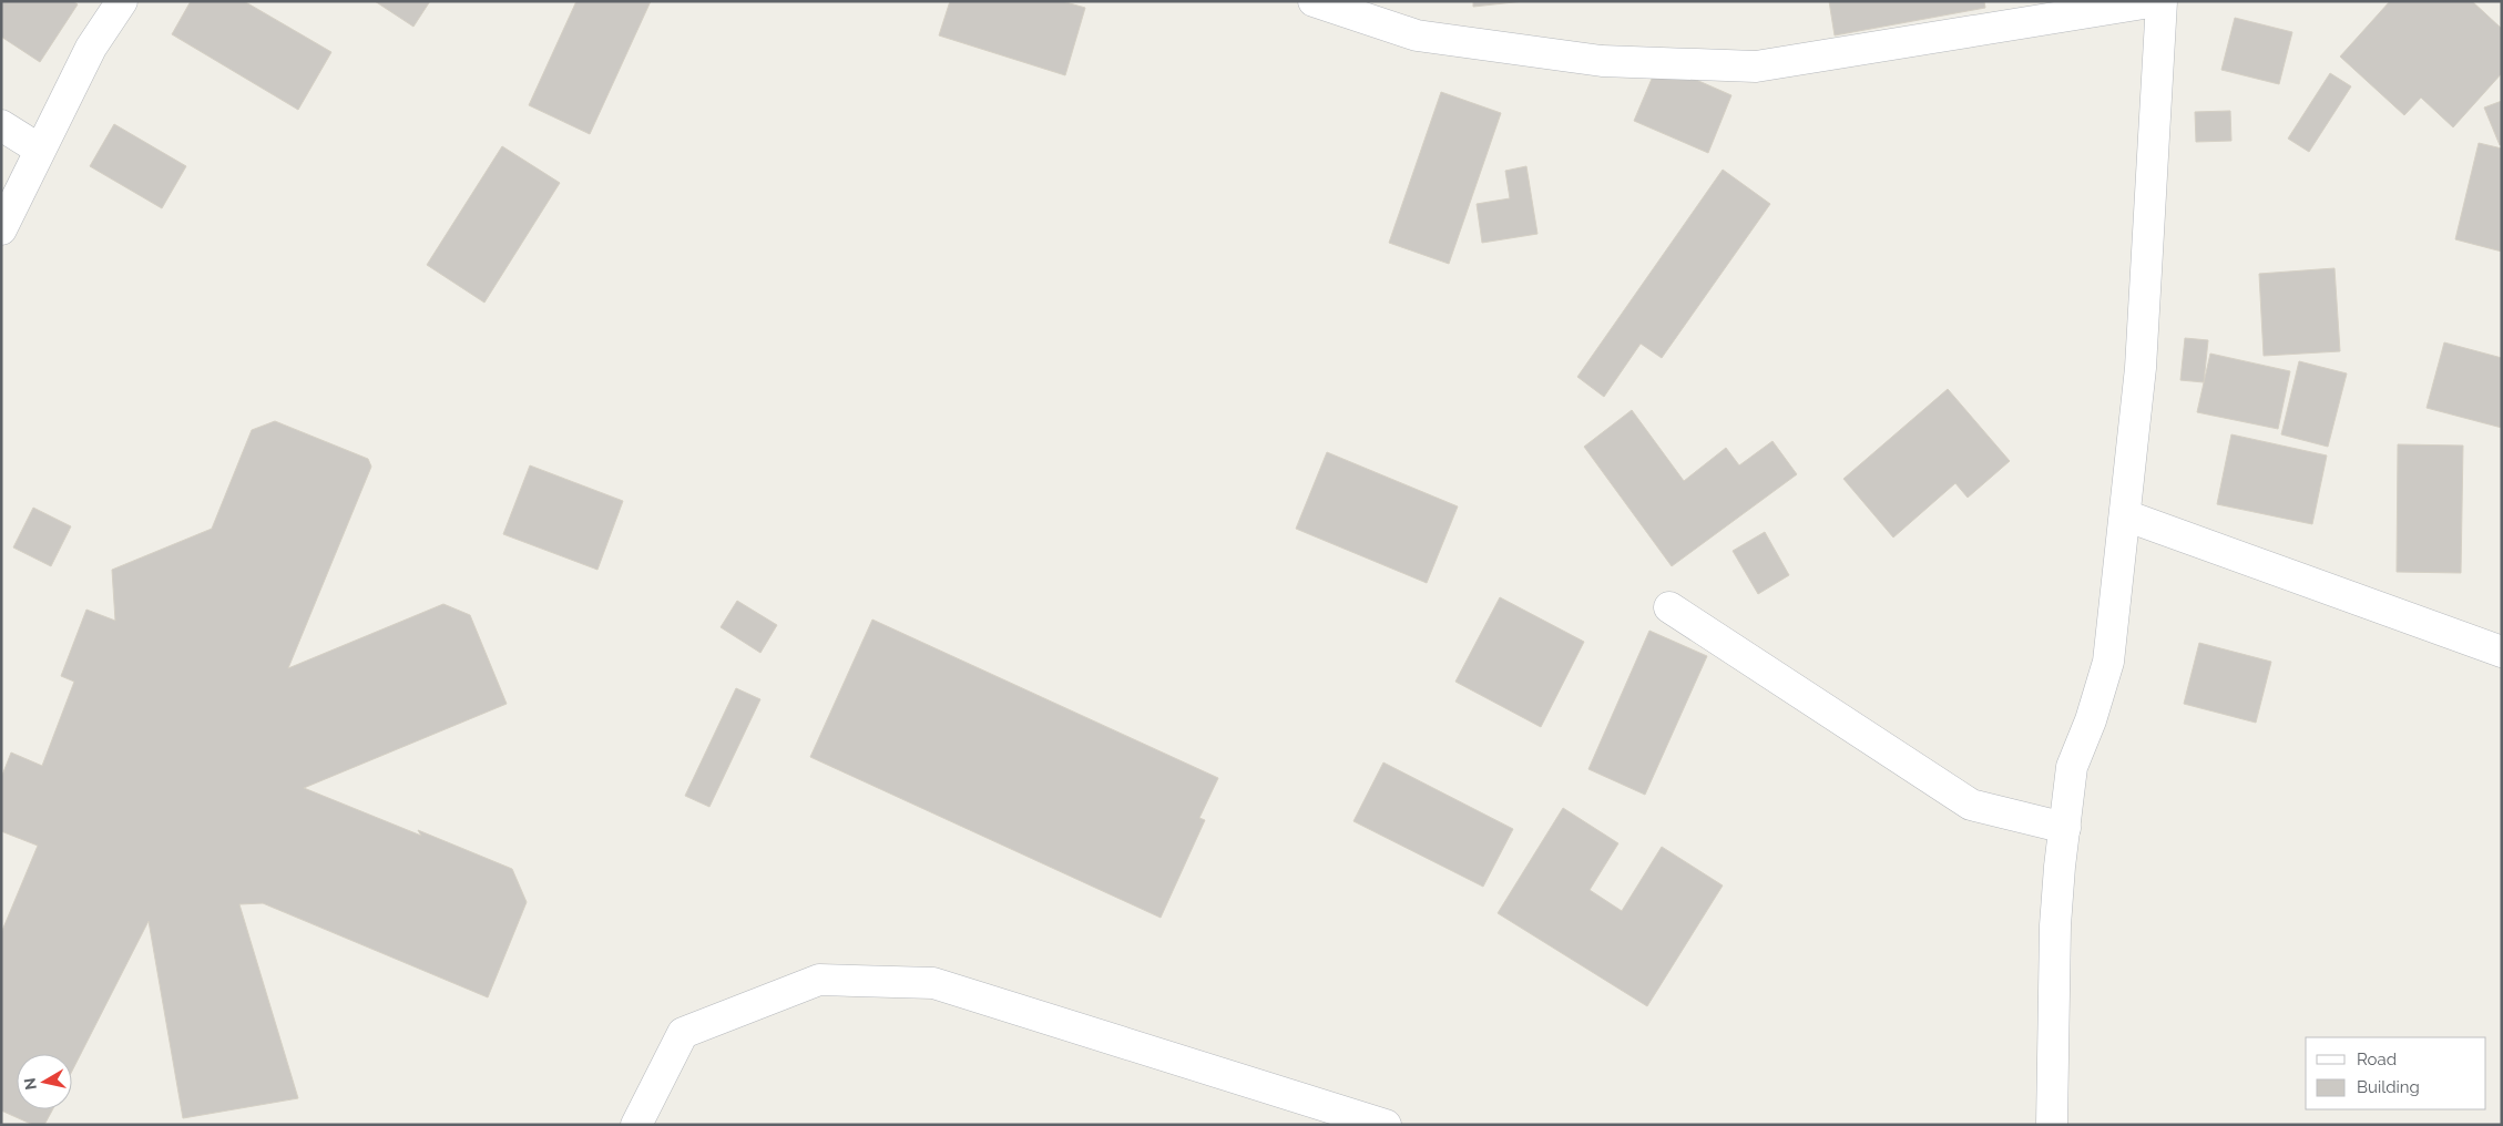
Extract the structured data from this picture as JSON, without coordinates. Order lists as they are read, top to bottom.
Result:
{
  "legend": ["Road", "Building"],
  "north": "left"
}
